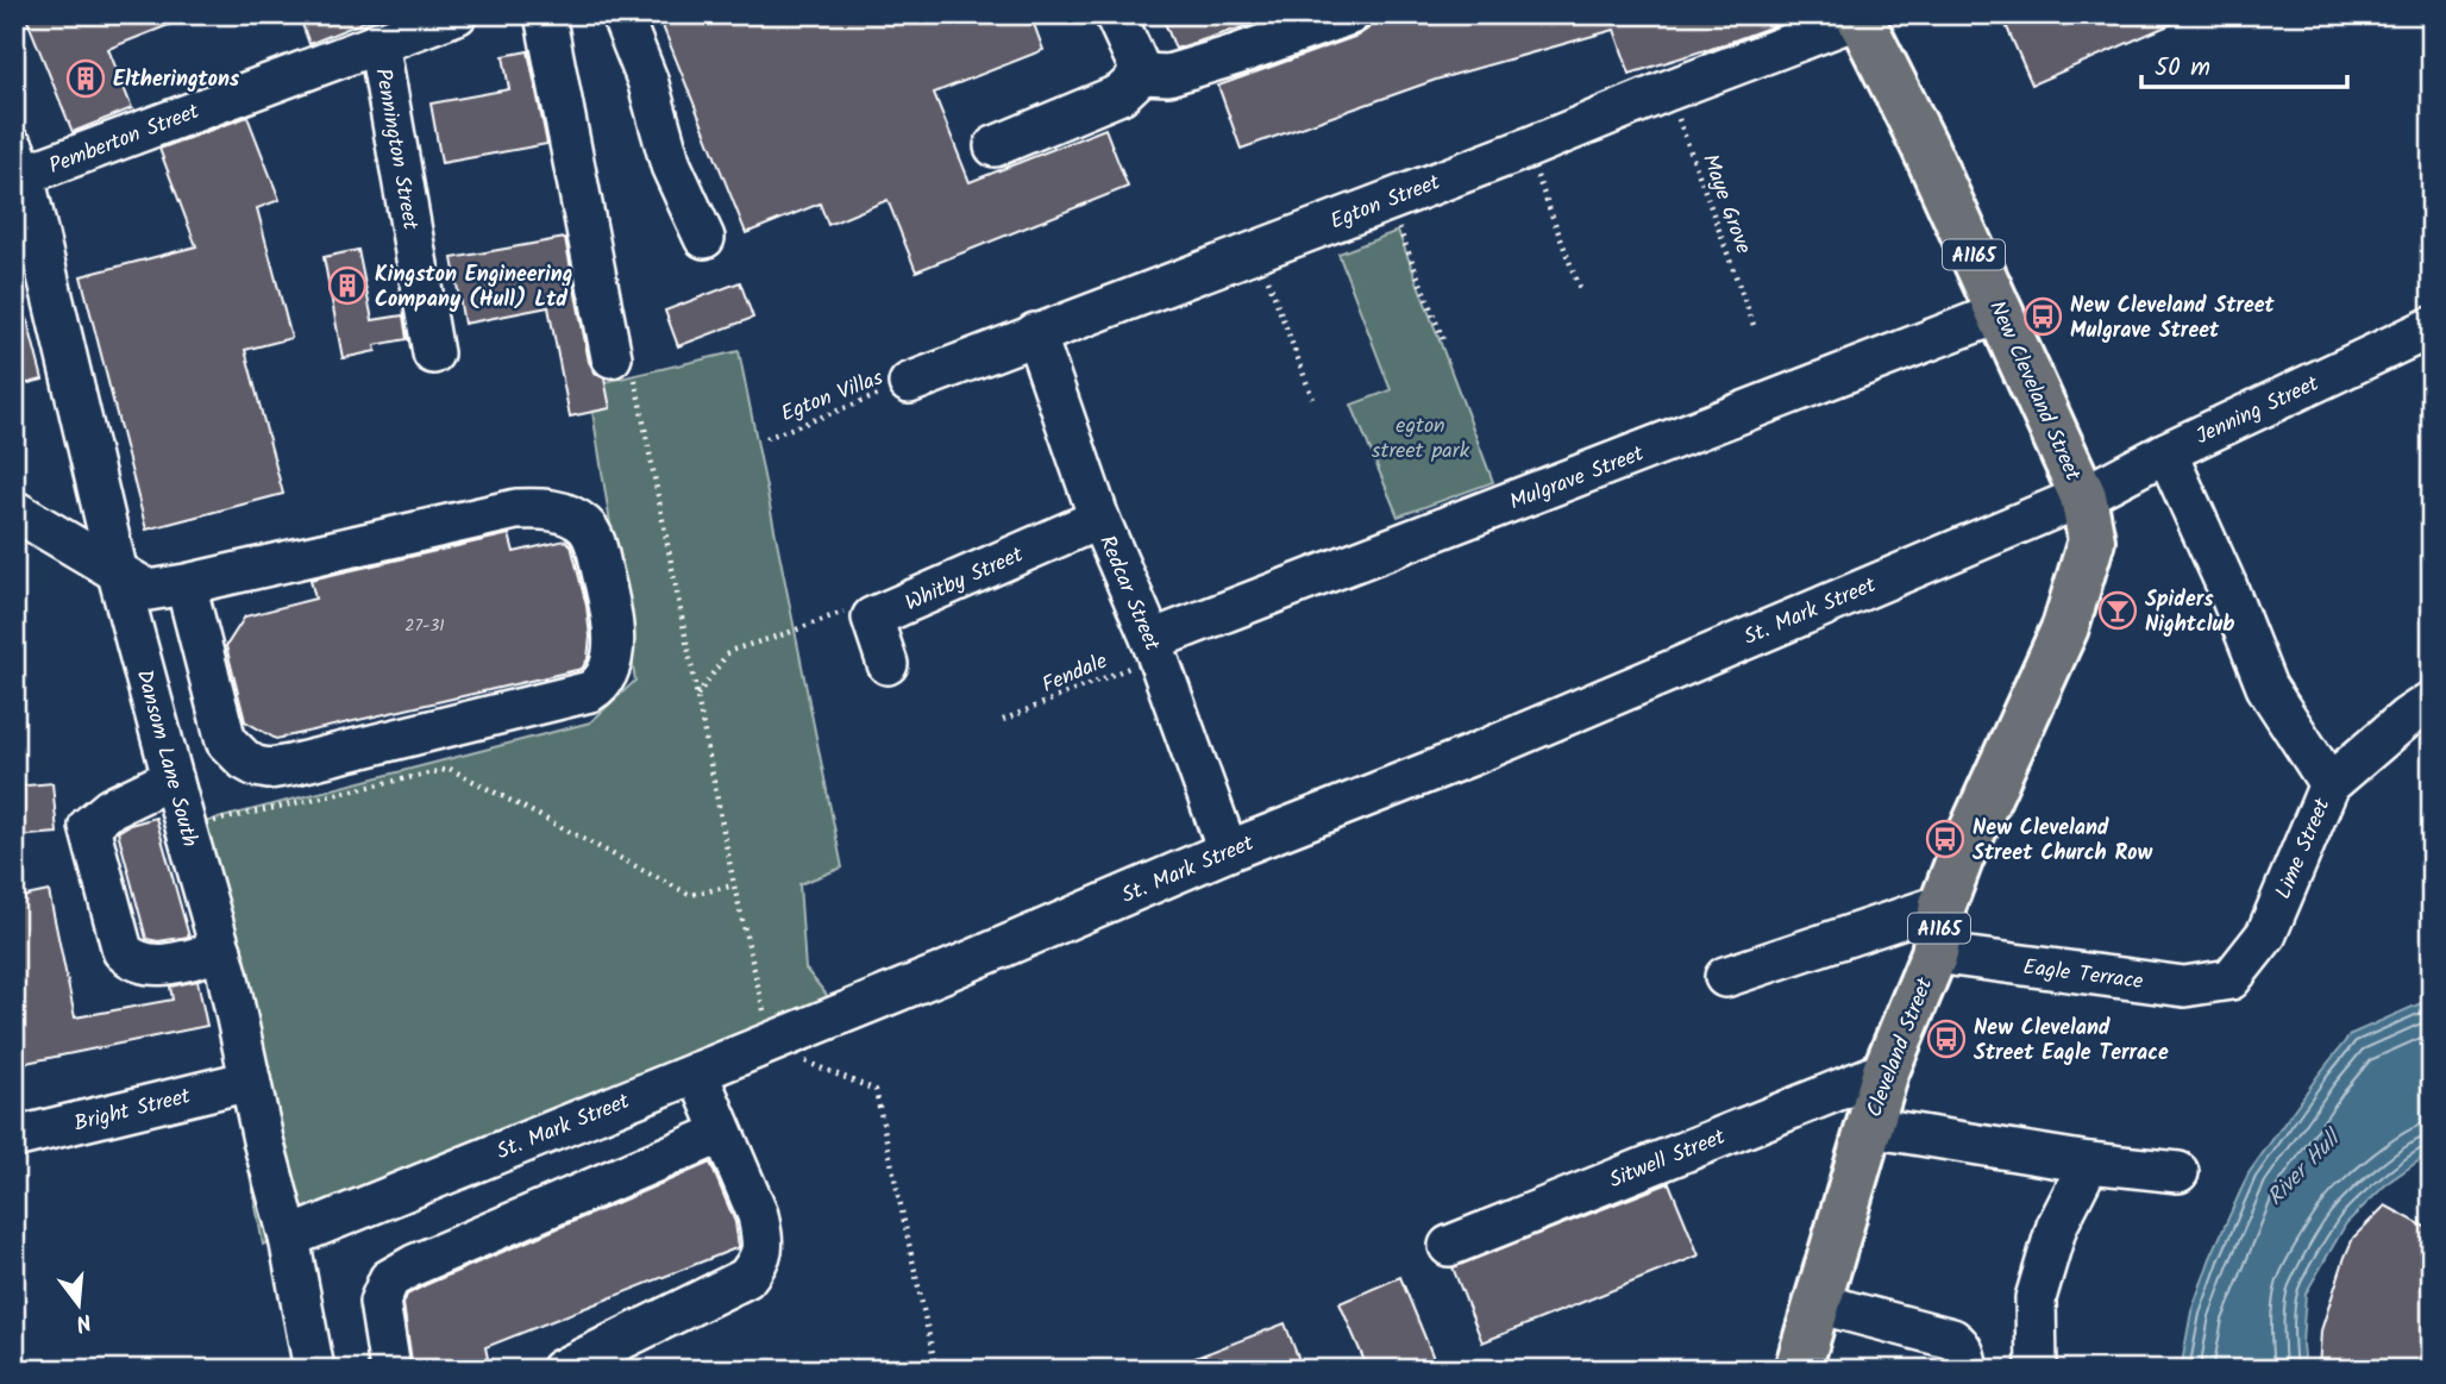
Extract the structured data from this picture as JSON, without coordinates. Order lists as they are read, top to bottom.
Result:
{
  "streets": {
    "main road": ["A1165", "New Cleveland Street", "Cleveland Street"],
    "street": [
      "Pemberton Street",
      "Pennington Street",
      "Egton Street",
      "Jenning Street",
      "Mulgrave Street",
      "Whitby Street",
      "Redcar Street",
      "St. Mark Street",
      "Dansom Lane South",
      "Lime Street",
      "Eagle Terrace",
      "Bright Street",
      "Sitwell Street"
    ],
    "path": ["Maye Grove", "Egton Villas", "Fendale"]
  },
  "crossings": [
    ["Pemberton Street", "Pennington Street"],
    ["Pemberton Street", "Dansom Lane South"],
    ["Egton Street", "Maye Grove"],
    ["Egton Street", "New Cleveland Street"],
    ["Egton Street", "Egton Villas"],
    ["Egton Street", "Redcar Street"],
    ["New Cleveland Street", "Jenning Street"],
    ["New Cleveland Street", "Mulgrave Street"],
    ["New Cleveland Street", "St. Mark Street"],
    ["New Cleveland Street", "Cleveland Street"],
    ["Jenning Street", "St. Mark Street"],
    ["Jenning Street", "Cleveland Street"],
    ["Mulgrave Street", "Redcar Street"],
    ["Mulgrave Street", "Fendale"],
    ["Whitby Street", "Redcar Street"],
    ["Redcar Street", "St. Mark Street"],
    ["Redcar Street", "Fendale"],
    ["St. Mark Street", "Dansom Lane South"],
    ["St. Mark Street", "Cleveland Street"],
    ["Dansom Lane South", "Bright Street"],
    ["Lime Street", "Eagle Terrace"],
    ["Eagle Terrace", "Cleveland Street"],
    ["Cleveland Street", "Sitwell Street"]
  ],
  "water": ["River Hull"],
  "parks": ["egton street park"],
  "places": {
    "building": ["Eltheringtons", "Kingston Engineering Company (Hull) Ltd"],
    "bus stop": ["New Cleveland Street Mulgrave Street", "New Cleveland Street Church Row", "New Cleveland Street Eagle Terrace"],
    "bar": ["Spiders Nightclub"]
  },
  "house_numbers": ["27-31"],
  "scale_bar": "50 m",
  "north": "bottom"
}
